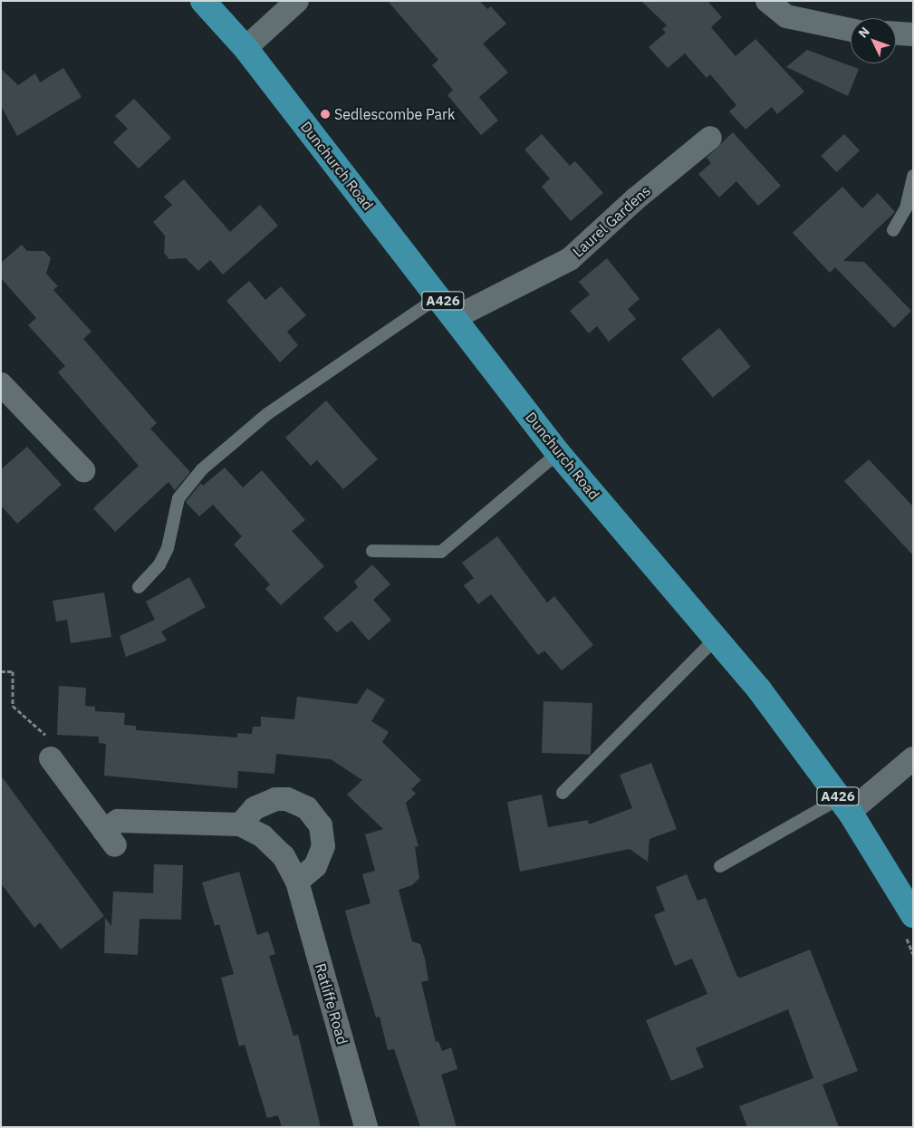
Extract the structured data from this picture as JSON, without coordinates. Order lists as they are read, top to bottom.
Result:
{
  "streets": {
    "highway": ["Dunchurch Road", "A426"],
    "street": ["Laurel Gardens", "Ratliffe Road"]
  },
  "crossings": [
    ["Dunchurch Road", "Laurel Gardens"]
  ],
  "places": ["Sedlescombe Park"],
  "north": "top left"
}
